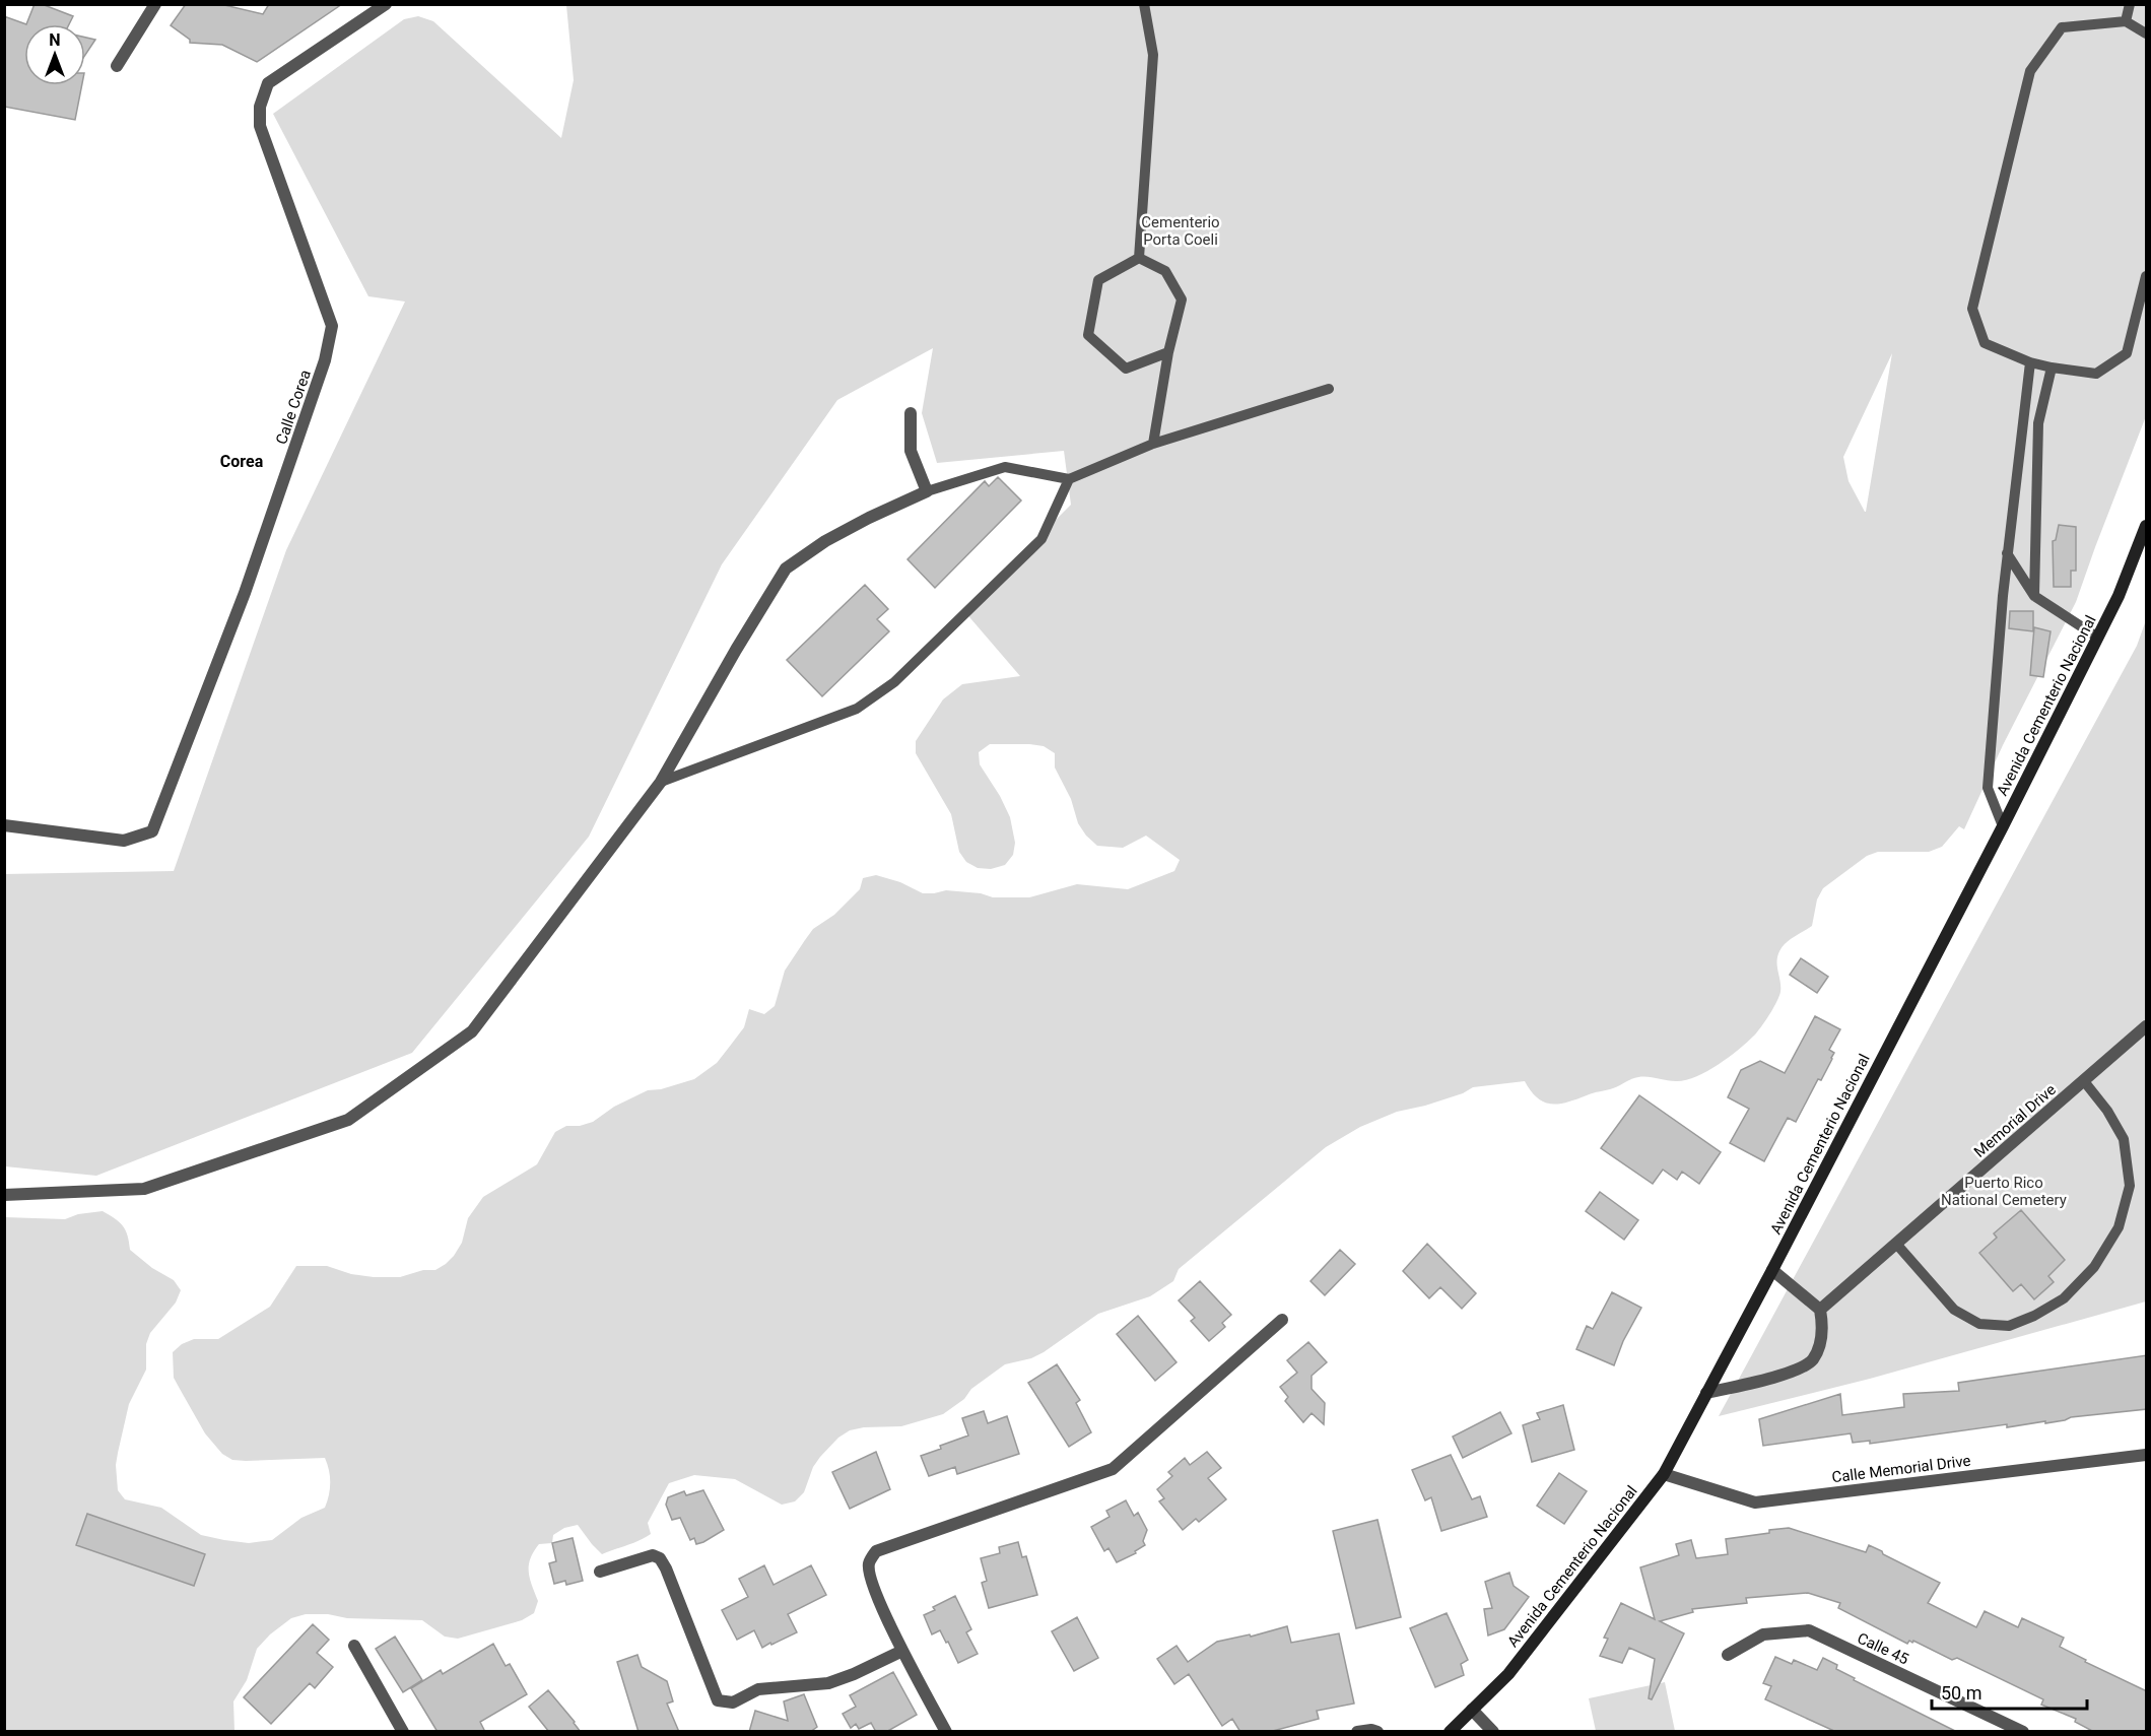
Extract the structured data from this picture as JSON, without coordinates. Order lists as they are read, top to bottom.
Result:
{
  "streets": {
    "street": [
      "Calle Corea",
      "Avenida Cementerio Nacional",
      "Memorial Drive",
      "Calle Memorial Drive",
      "Calle 45"
    ]
  },
  "crossings": [
    ["Avenida Cementerio Nacional", "Calle Memorial Drive"]
  ],
  "districts": ["Corea"],
  "parks": ["Cementerio Porta Coeli", "Puerto Rico National Cemetery"],
  "scale_bar": "50 m",
  "north": "top"
}
